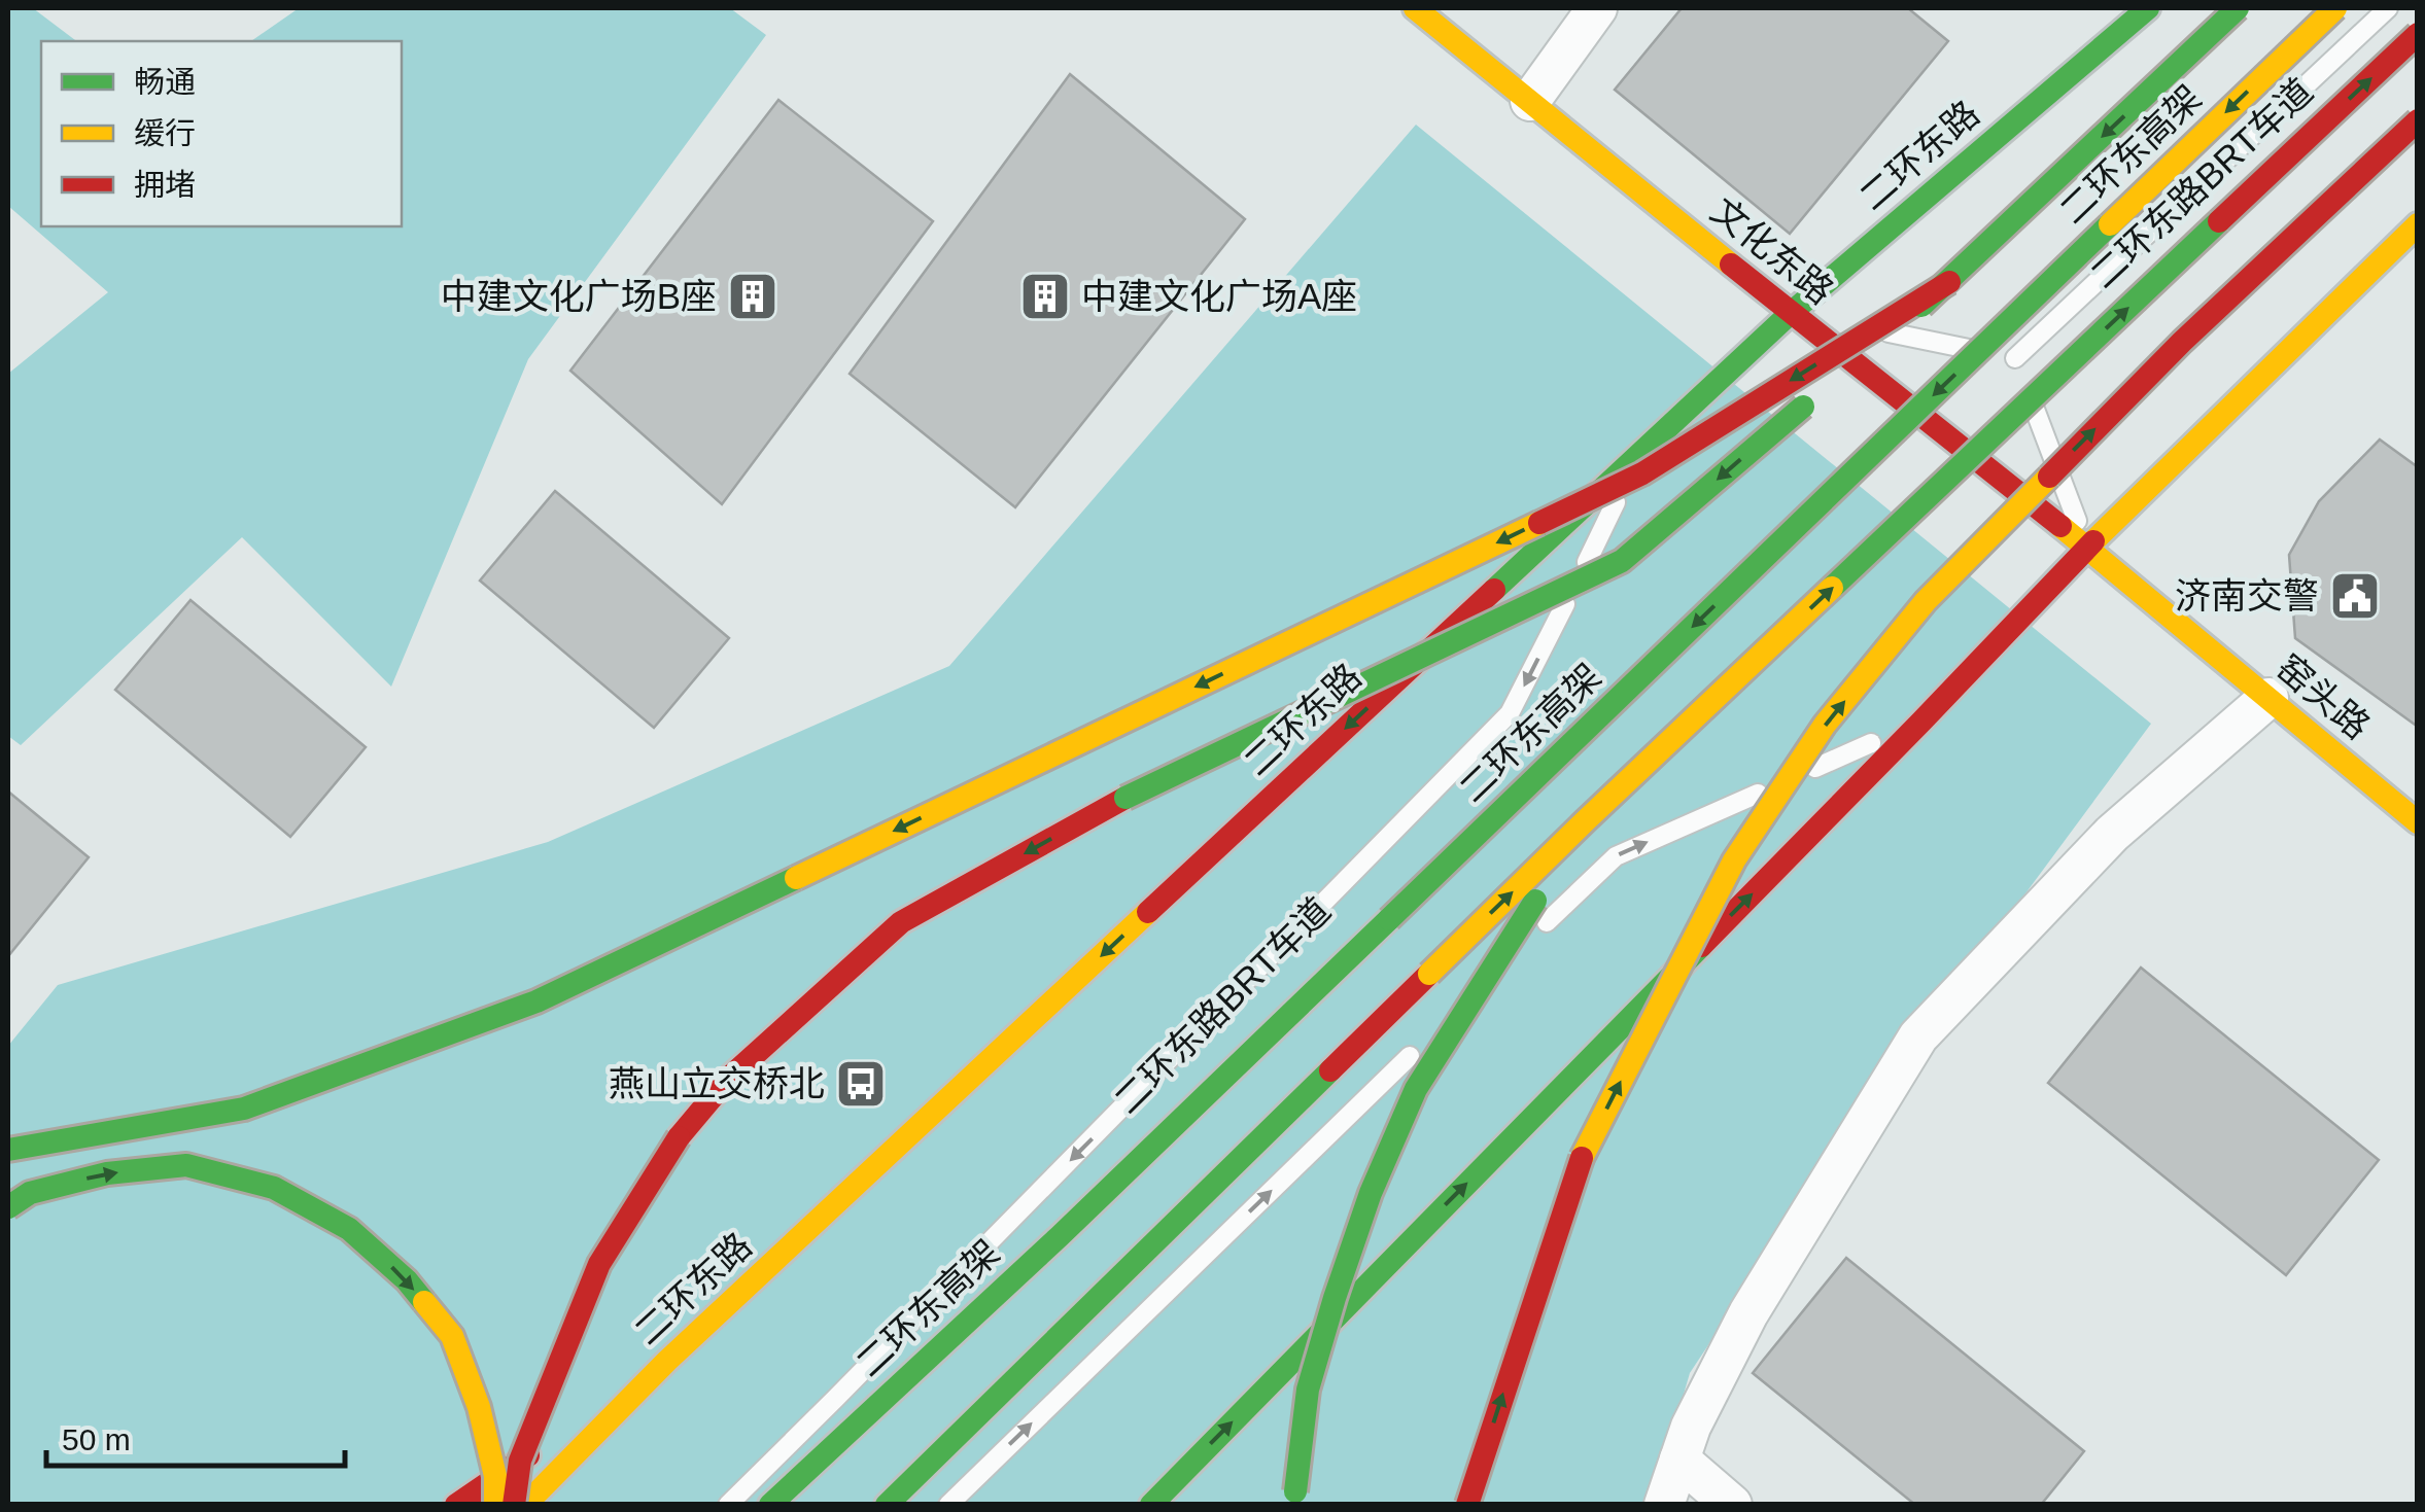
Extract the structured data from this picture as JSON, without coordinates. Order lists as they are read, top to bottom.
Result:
{
  "streets": {
    "main road": [
      "二环东高架",
      "二环东路",
      "文化东路",
      "窑头路"
    ],
    "lane": ["二环东路BRT车道"]
  },
  "crossings": [
    ["二环东路", "二环东路BRT车道"],
    ["二环东路", "文化东路"],
    ["文化东路", "窑头路"]
  ],
  "one_way": ["二环东路BRT车道"],
  "places": {
    "building": ["中建文化广场B座", "中建文化广场A座"],
    "public building": ["济南交警"],
    "bus stop": ["燕山立交桥北"]
  },
  "legend": ["畅通", "缓行", "拥堵"],
  "scale_bar": "50 m"
}
